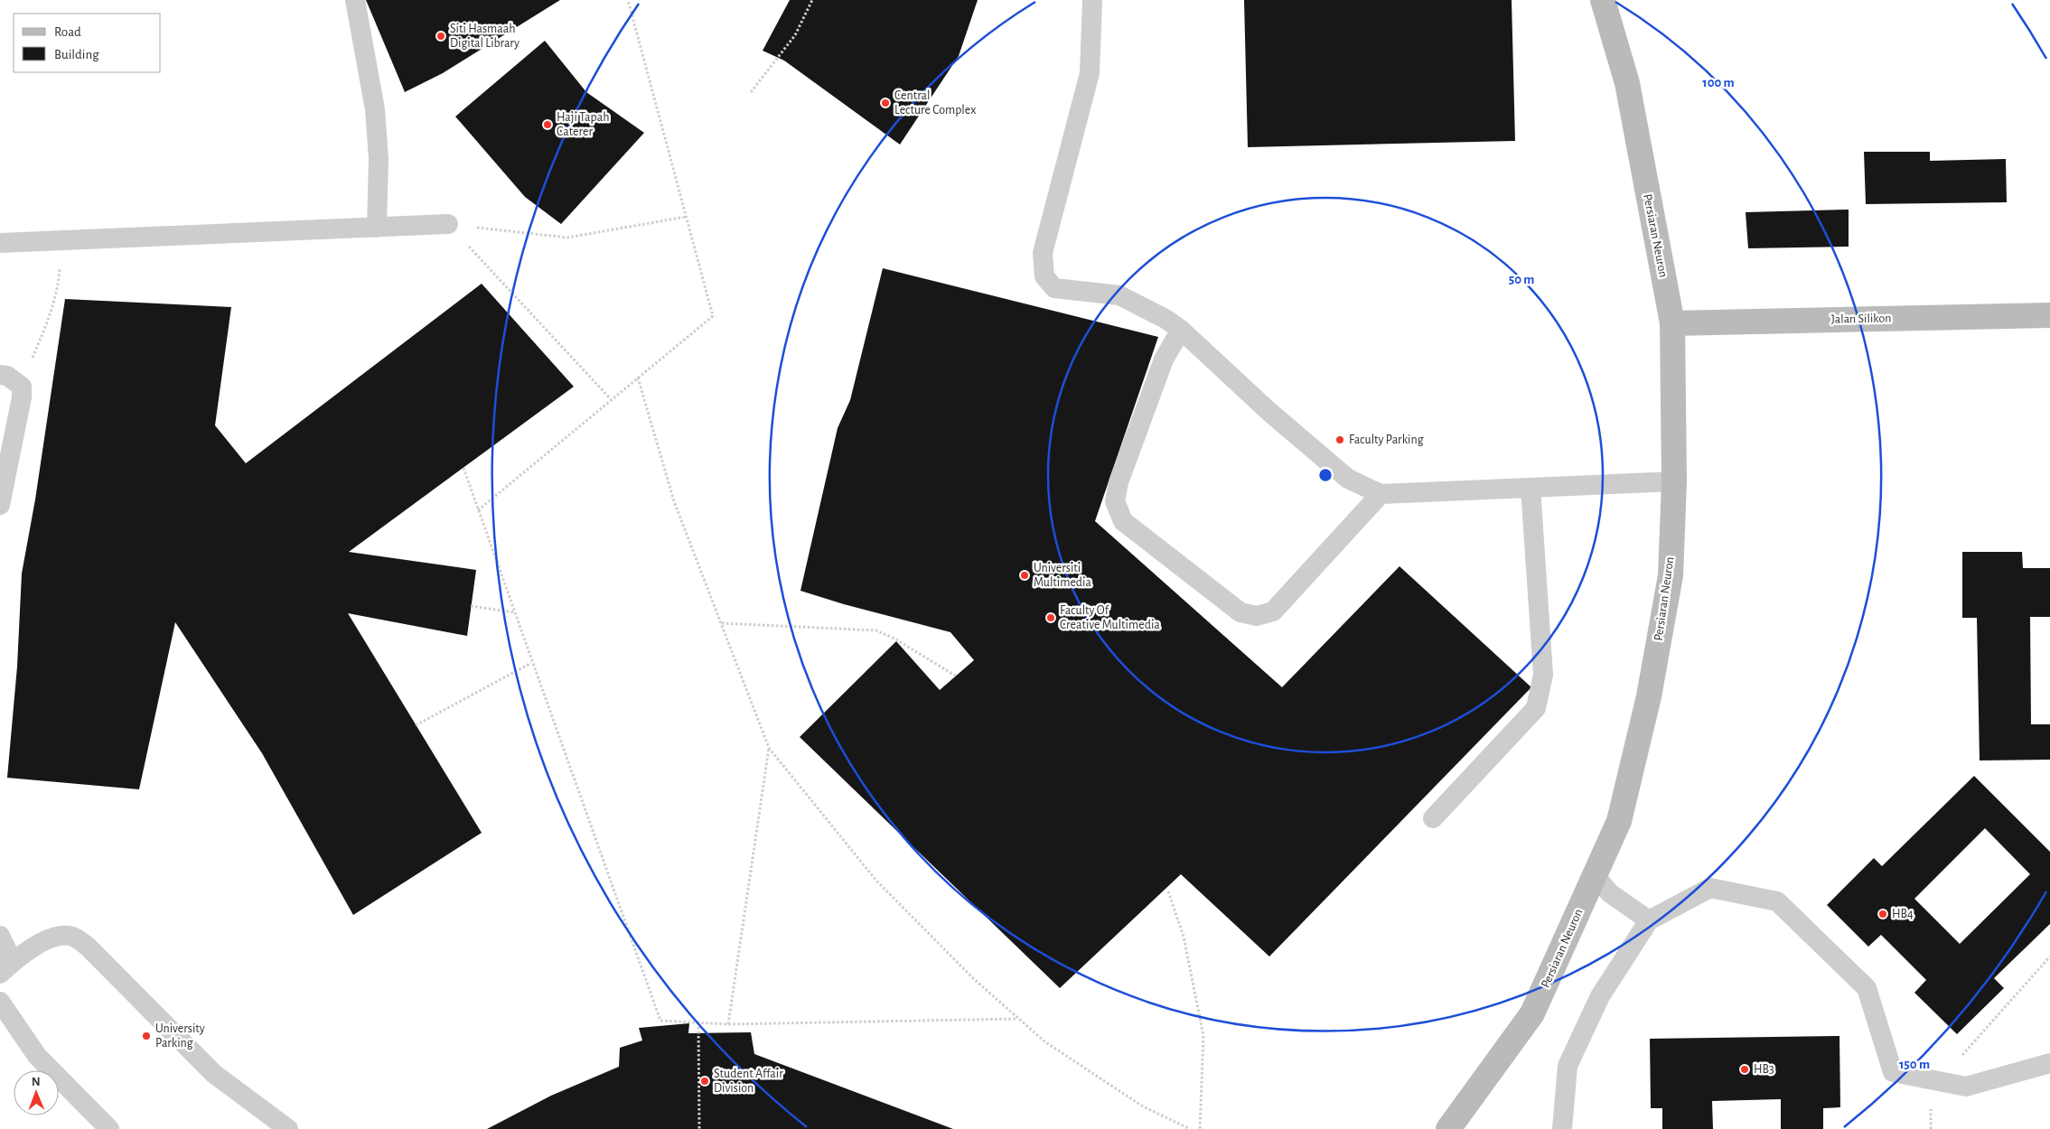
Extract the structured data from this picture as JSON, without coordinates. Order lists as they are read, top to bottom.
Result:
{
  "streets": {
    "street": ["Persiaran Neuron", "Jalan Silikon"]
  },
  "crossings": [
    ["Persiaran Neuron", "Jalan Silikon"]
  ],
  "places": [
    "Siti Hasmaah Digital Library",
    "Central Lecture Complex",
    "Haji Tapah Caterer",
    "Faculty Parking",
    "Universiti Multimedia",
    "Faculty Of Creative Multimedia",
    "HB4",
    "University Parking",
    "HB3",
    "Student Affair Division"
  ],
  "legend": ["Road", "Building"],
  "north": "top",
  "rings": ["100 m", "50 m", "150 m"]
}
